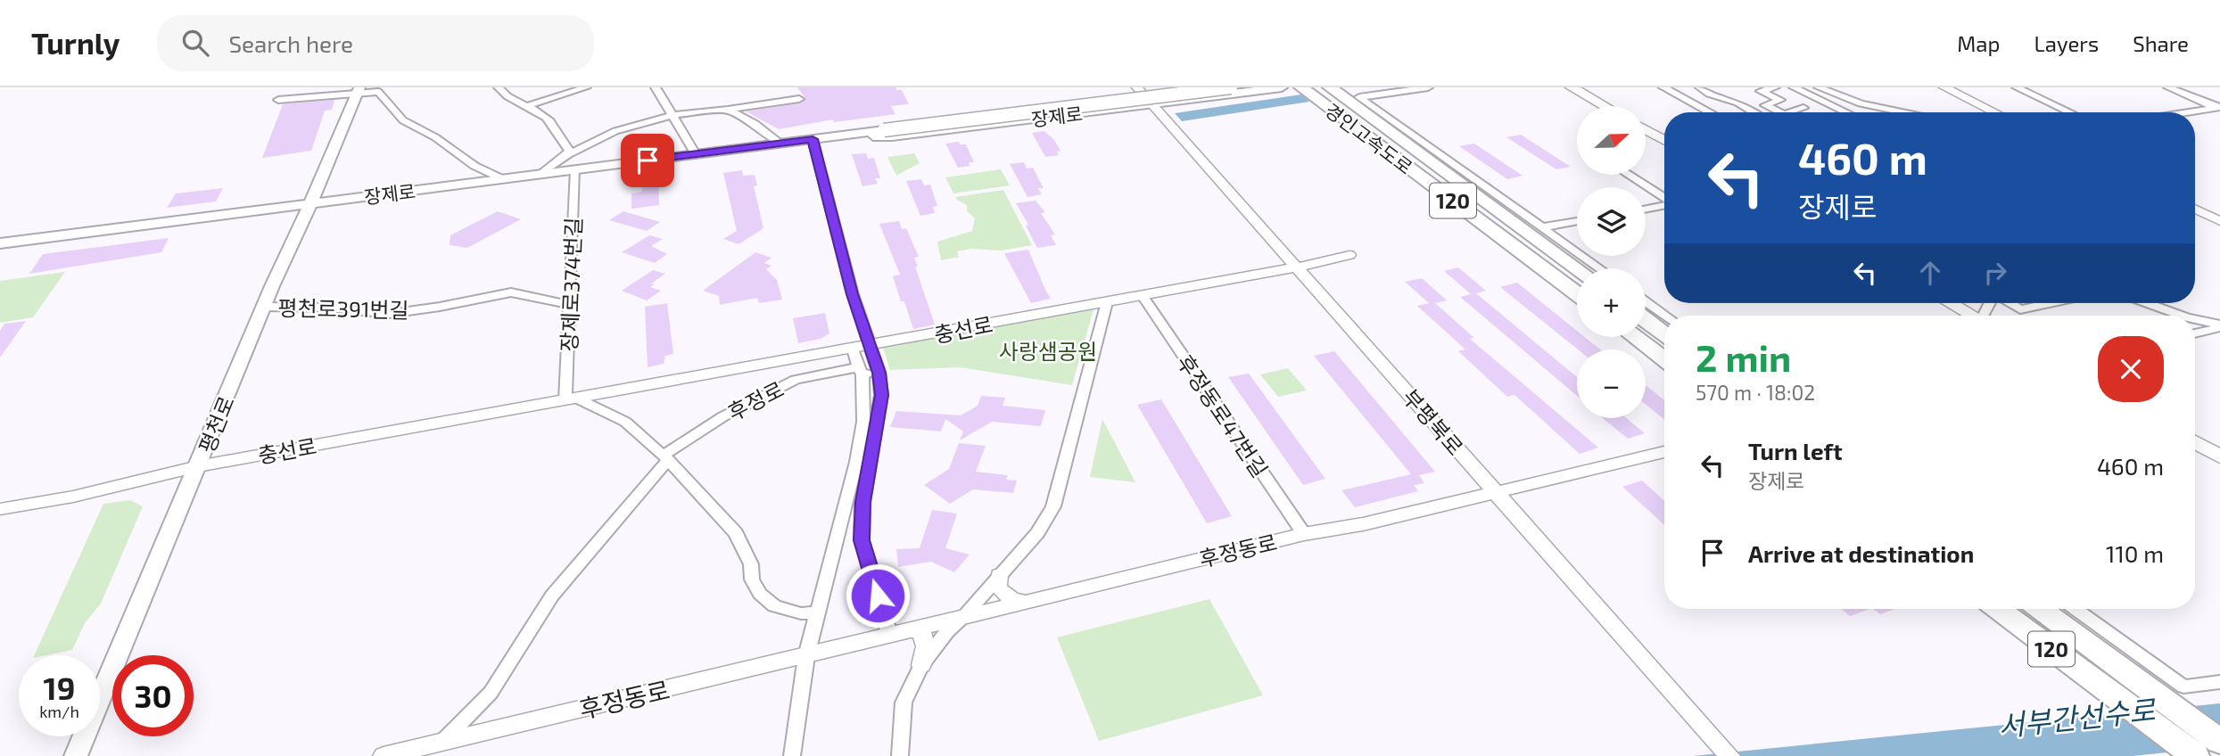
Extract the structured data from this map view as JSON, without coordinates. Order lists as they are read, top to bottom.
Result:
{
  "streets": {
    "highway": ["경인고속도로", "120"],
    "main road": ["장제로", "평천로"],
    "street": [
      "장제로374번길",
      "평천로391번길",
      "충선로",
      "후정로",
      "후정동로47번길",
      "부평북로",
      "후정동로"
    ]
  },
  "crossings": [
    ["장제로", "장제로374번길"],
    ["장제로", "부평북로"],
    ["장제로", "평천로"],
    ["장제로374번길", "평천로391번길"],
    ["장제로374번길", "충선로"],
    ["평천로391번길", "평천로"],
    ["충선로", "후정동로47번길"],
    ["충선로", "부평북로"],
    ["충선로", "평천로"],
    ["후정동로47번길", "후정동로"],
    ["부평북로", "후정동로"]
  ],
  "water": ["서부간선수로"],
  "parks": ["사랑샘공원"],
  "north": "right",
  "page": {
    "header": "Turnly",
    "search": "Search here",
    "nav": ["Map", "Layers", "Share"],
    "map_buttons": ["+", "−"],
    "turn": ["460 m", "장제로"],
    "heading": ["2 min", "570 m · 18:02"],
    "list": [
      {
        "name": "Turn left",
        "note": "장제로",
        "value": "460 m"
      },
      {
        "name": "Arrive at destination",
        "value": "110 m"
      }
    ],
    "speed": "19 km/h",
    "limit": "30"
  }
}
